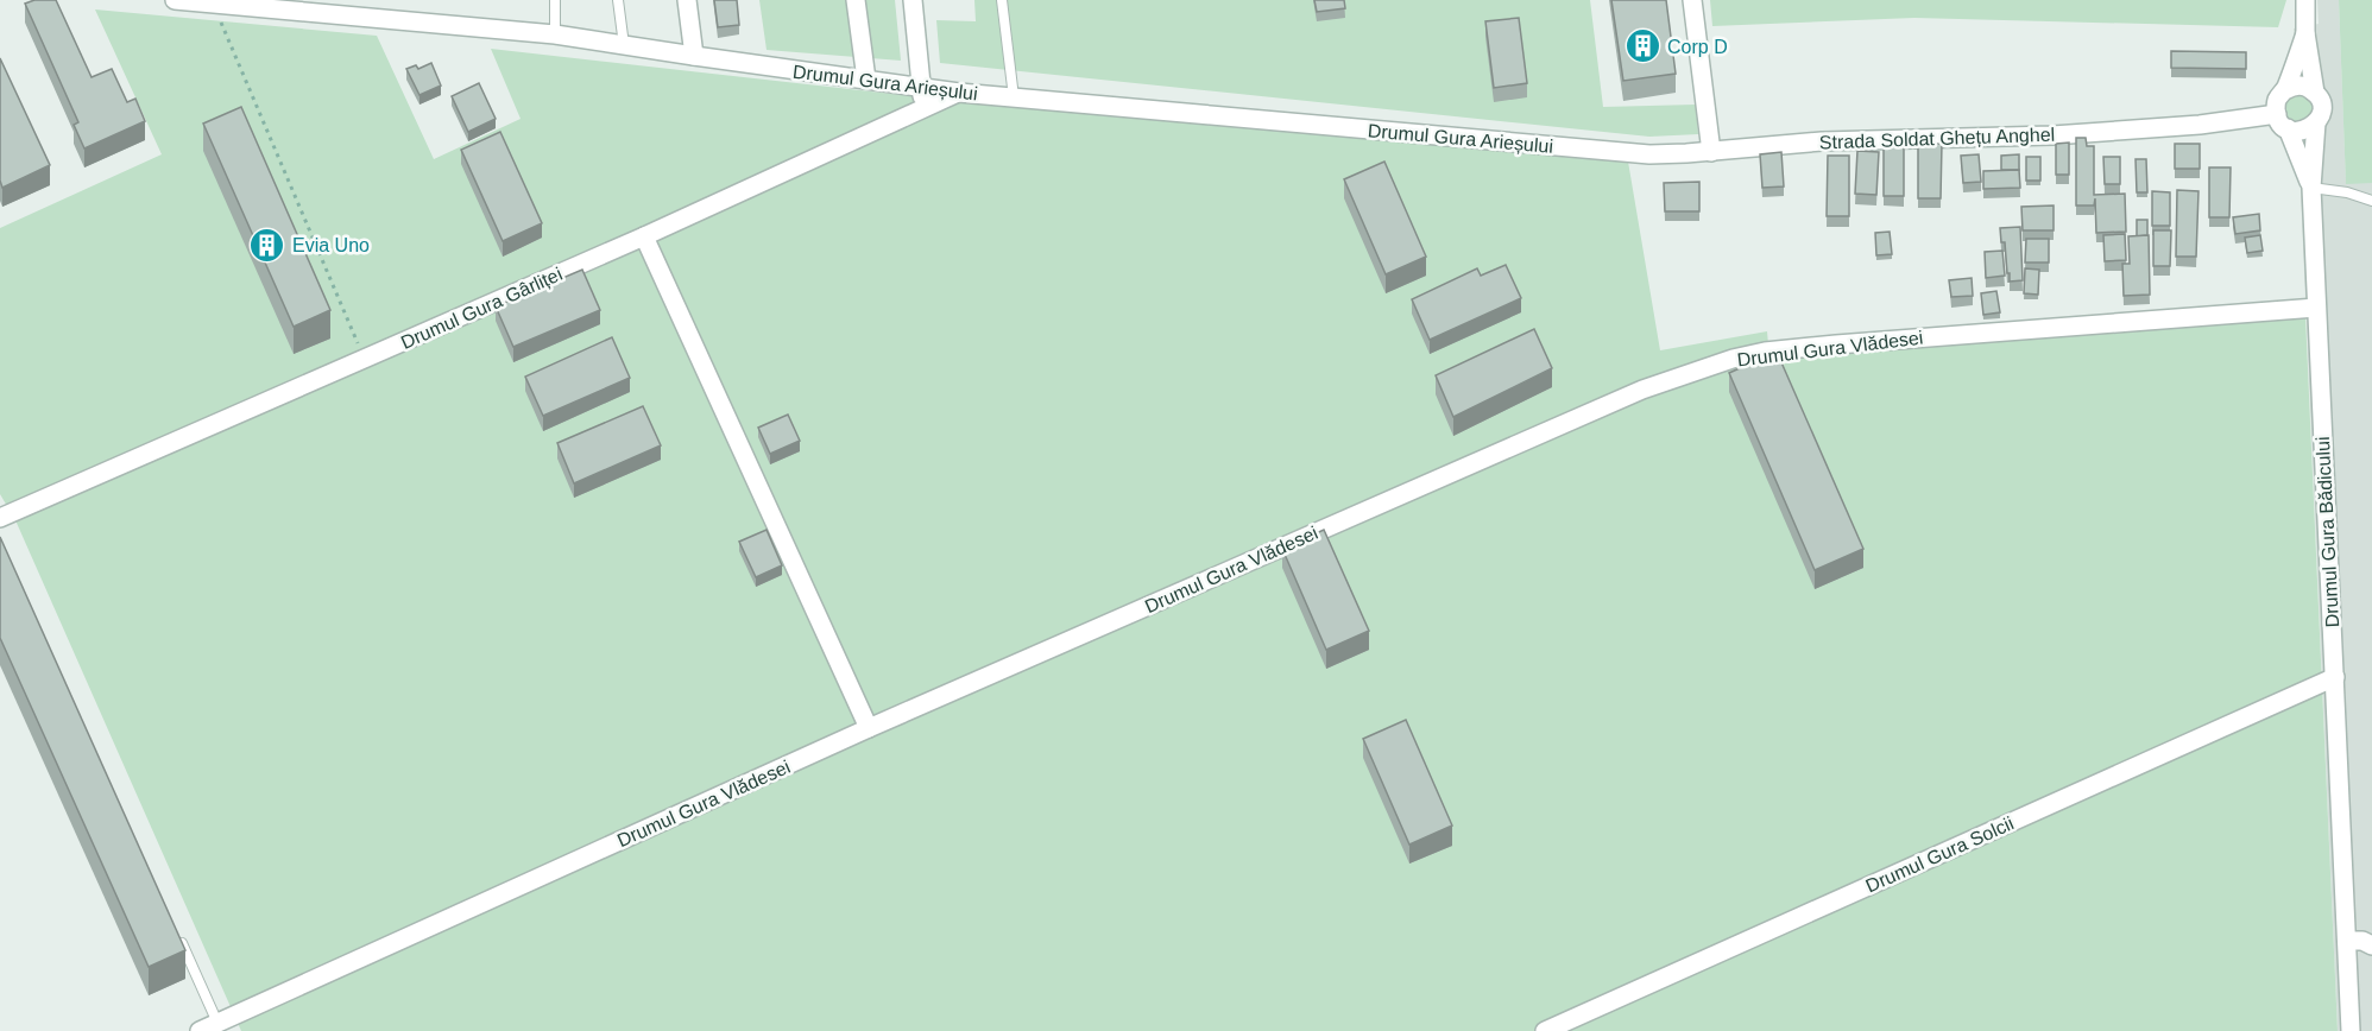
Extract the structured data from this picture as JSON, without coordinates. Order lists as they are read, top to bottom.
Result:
{
  "streets": {
    "street": [
      "Drumul Gura Arieșului",
      "Strada Soldat Ghețu Anghel",
      "Drumul Gura Gârliței",
      "Drumul Gura Vlădesei",
      "Drumul Gura Bădicului",
      "Drumul Gura Solcii"
    ]
  },
  "crossings": [
    ["Drumul Gura Arieșului", "Strada Soldat Ghețu Anghel"],
    ["Drumul Gura Arieșului", "Drumul Gura Gârliței"],
    ["Strada Soldat Ghețu Anghel", "Drumul Gura Bădicului"],
    ["Drumul Gura Vlădesei", "Drumul Gura Bădicului"],
    ["Drumul Gura Bădicului", "Drumul Gura Solcii"]
  ],
  "places": {
    "building": ["Corp D", "Evia Uno"]
  }
}
